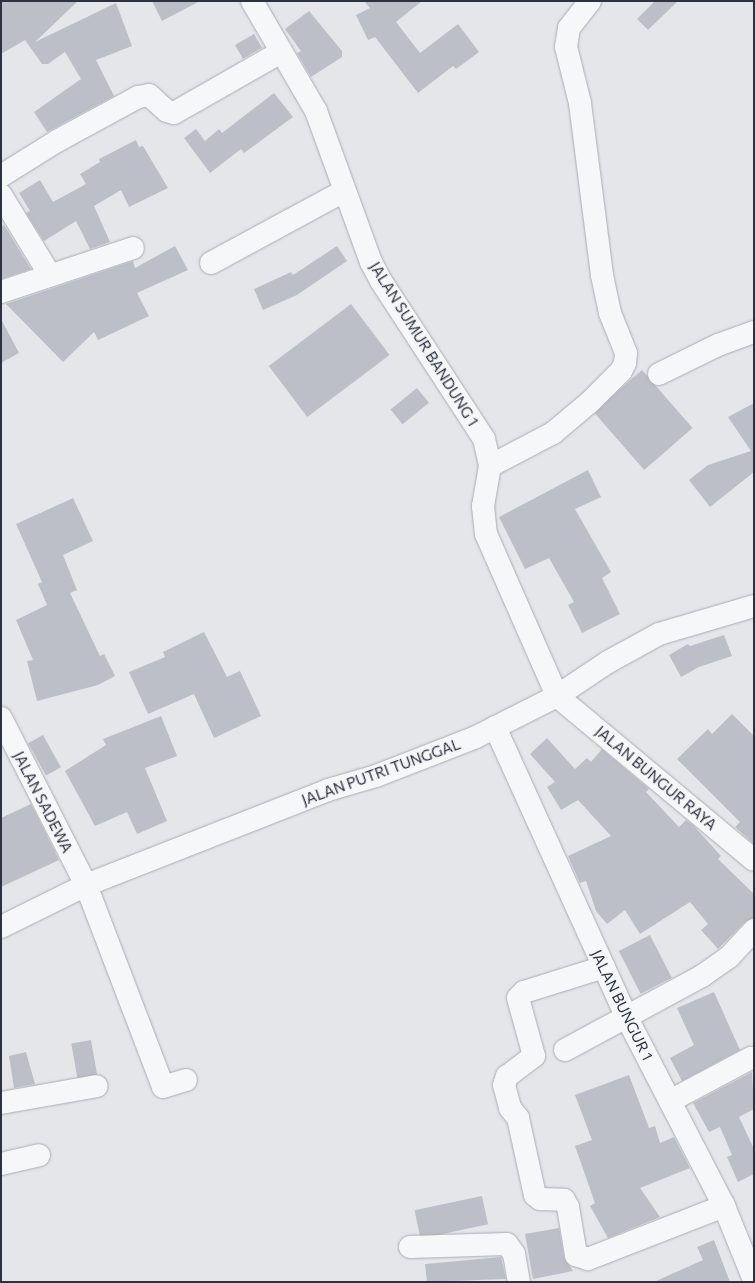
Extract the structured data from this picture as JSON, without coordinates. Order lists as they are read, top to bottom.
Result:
{
  "streets": {
    "street": [
      "JALAN SUMUR BANDUNG 1",
      "JALAN PUTRI TUNGGAL",
      "JALAN BUNGUR RAYA",
      "JALAN SADEWA",
      "JALAN BUNGUR 1"
    ]
  },
  "crossings": [
    ["JALAN SUMUR BANDUNG 1", "JALAN PUTRI TUNGGAL"],
    ["JALAN SUMUR BANDUNG 1", "JALAN BUNGUR RAYA"],
    ["JALAN PUTRI TUNGGAL", "JALAN BUNGUR RAYA"],
    ["JALAN PUTRI TUNGGAL", "JALAN SADEWA"],
    ["JALAN PUTRI TUNGGAL", "JALAN BUNGUR 1"]
  ]
}
